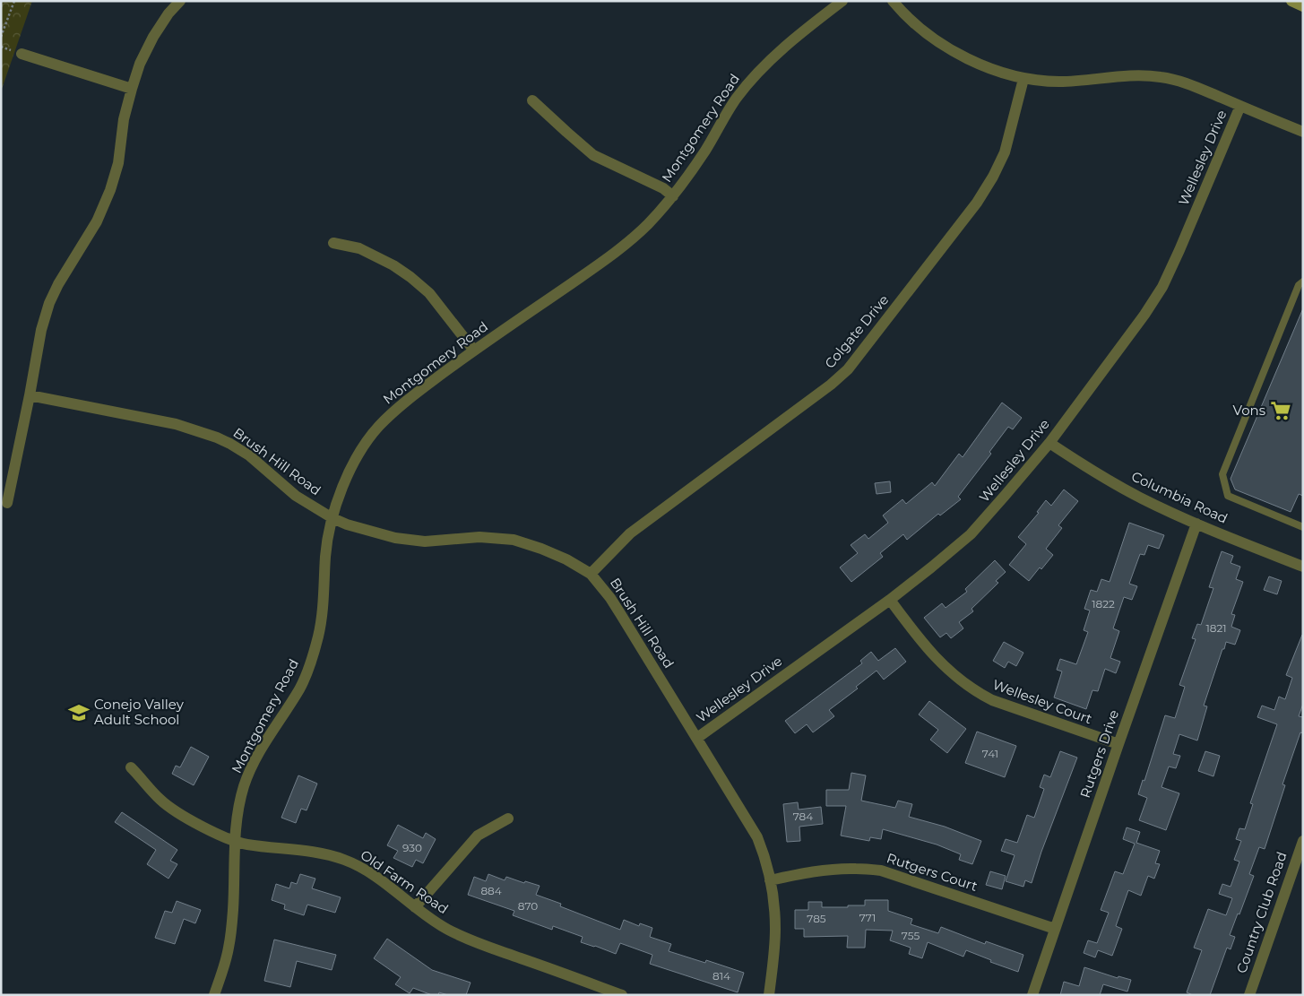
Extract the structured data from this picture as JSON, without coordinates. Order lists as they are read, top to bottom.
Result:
{
  "streets": {
    "street": [
      "Montgomery Road",
      "Wellesley Drive",
      "Colgate Drive",
      "Brush Hill Road",
      "Columbia Road",
      "Wellesley Court",
      "Rutgers Drive",
      "Rutgers Court",
      "Old Farm Road",
      "Country Club Road"
    ]
  },
  "crossings": [
    ["Montgomery Road", "Brush Hill Road"],
    ["Montgomery Road", "Old Farm Road"],
    ["Wellesley Drive", "Brush Hill Road"],
    ["Wellesley Drive", "Columbia Road"],
    ["Wellesley Drive", "Wellesley Court"],
    ["Colgate Drive", "Brush Hill Road"],
    ["Brush Hill Road", "Rutgers Court"],
    ["Columbia Road", "Rutgers Drive"],
    ["Wellesley Court", "Rutgers Drive"],
    ["Rutgers Drive", "Rutgers Court"]
  ],
  "places": {
    "supermarket": ["Vons"],
    "school or university": ["Conejo Valley Adult School"]
  },
  "house_numbers": [
    "1822",
    "1821",
    "741",
    "784",
    "930",
    "884",
    "870",
    "771",
    "785",
    "755",
    "814"
  ]
}
